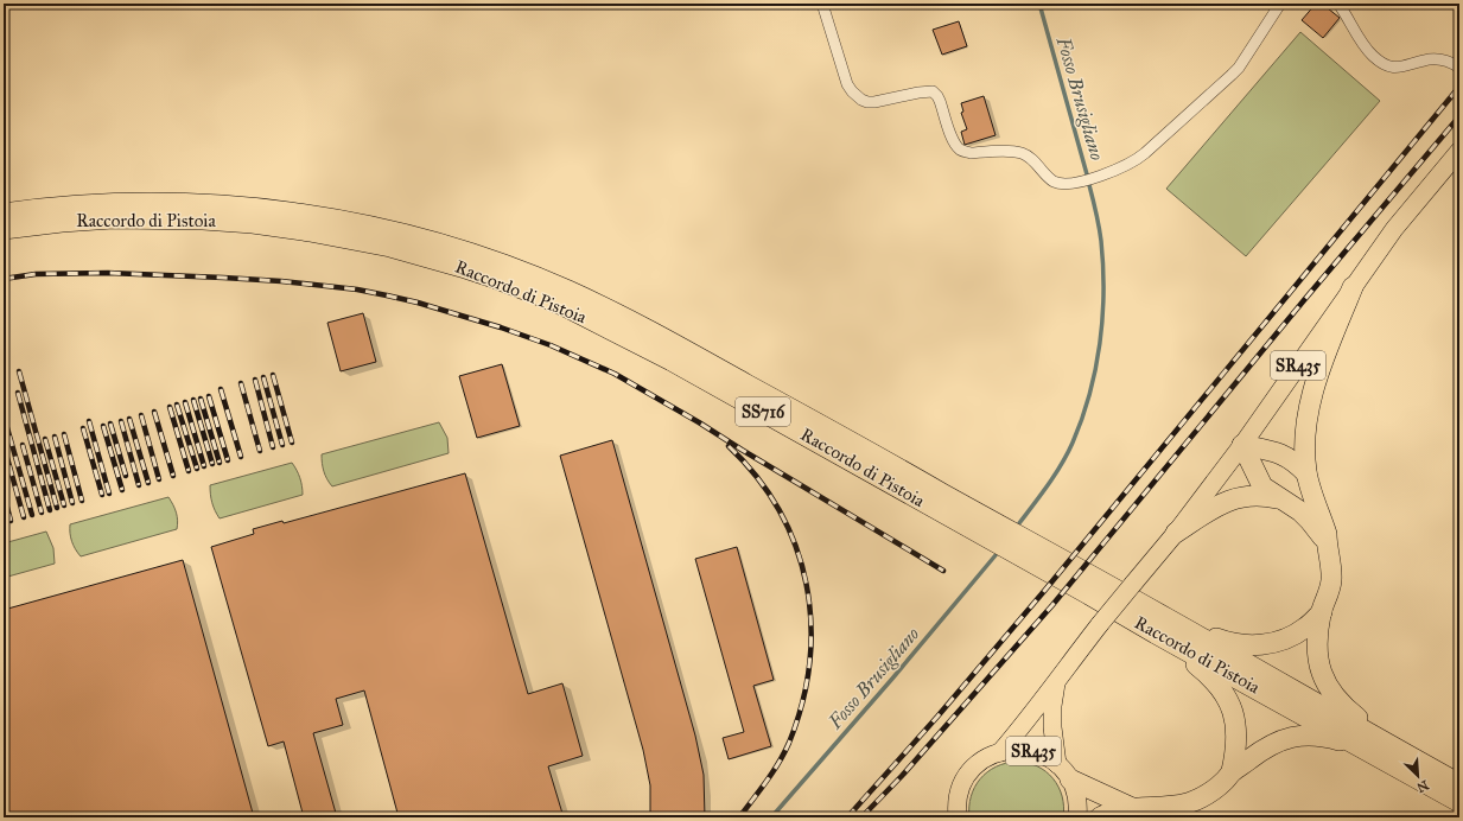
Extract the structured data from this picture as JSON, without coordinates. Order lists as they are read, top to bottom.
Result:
{
  "streets": {
    "highway": ["Raccordo di Pistoia", "SS716"],
    "main road": ["SR435"]
  },
  "water": ["Fosso Brusigliano"],
  "north": "bottom right"
}
